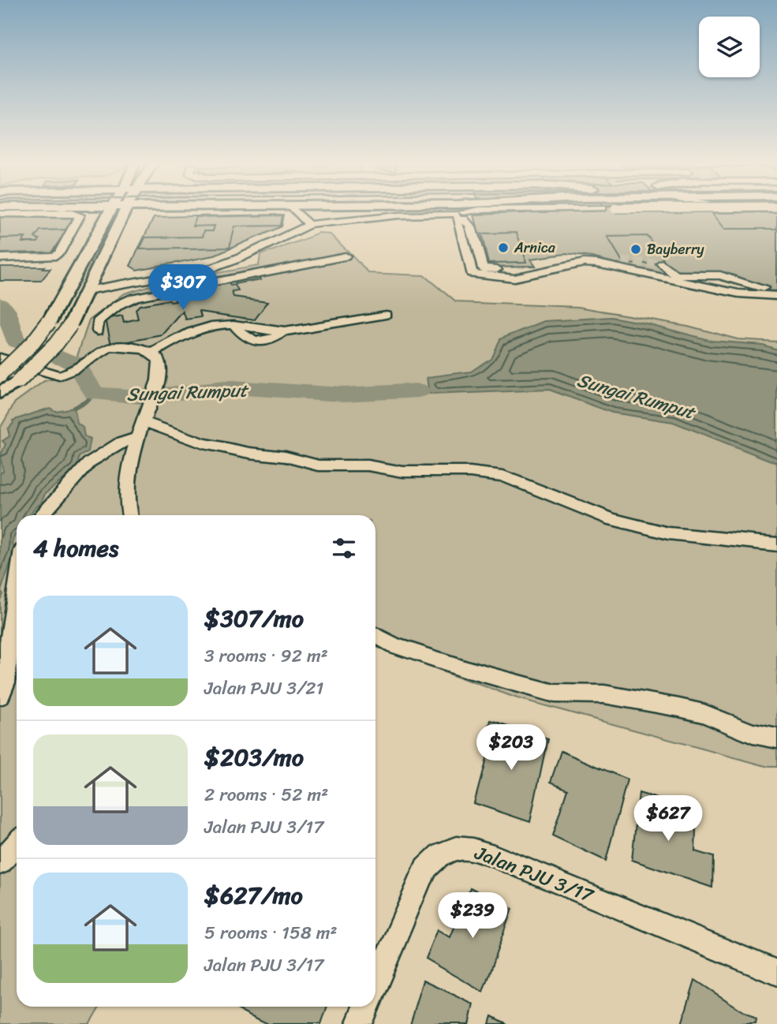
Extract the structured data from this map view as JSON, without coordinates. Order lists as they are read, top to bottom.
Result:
{
  "streets": {
    "street": ["Jalan PJU 3/17"]
  },
  "water": ["Sungai Rumput"],
  "places": ["Arnica", "Bayberry"],
  "page": {
    "price": [
      "$307",
      "$203",
      "$627",
      "$239"
    ],
    "heading": "4 homes",
    "list": [
      {
        "name": "$307/mo",
        "note": "3 rooms · 92 m² · Jalan PJU 3/21"
      },
      {
        "name": "$203/mo",
        "note": "2 rooms · 52 m² · Jalan PJU 3/17"
      },
      {
        "name": "$627/mo",
        "note": "5 rooms · 158 m² · Jalan PJU 3/17"
      }
    ]
  }
}
